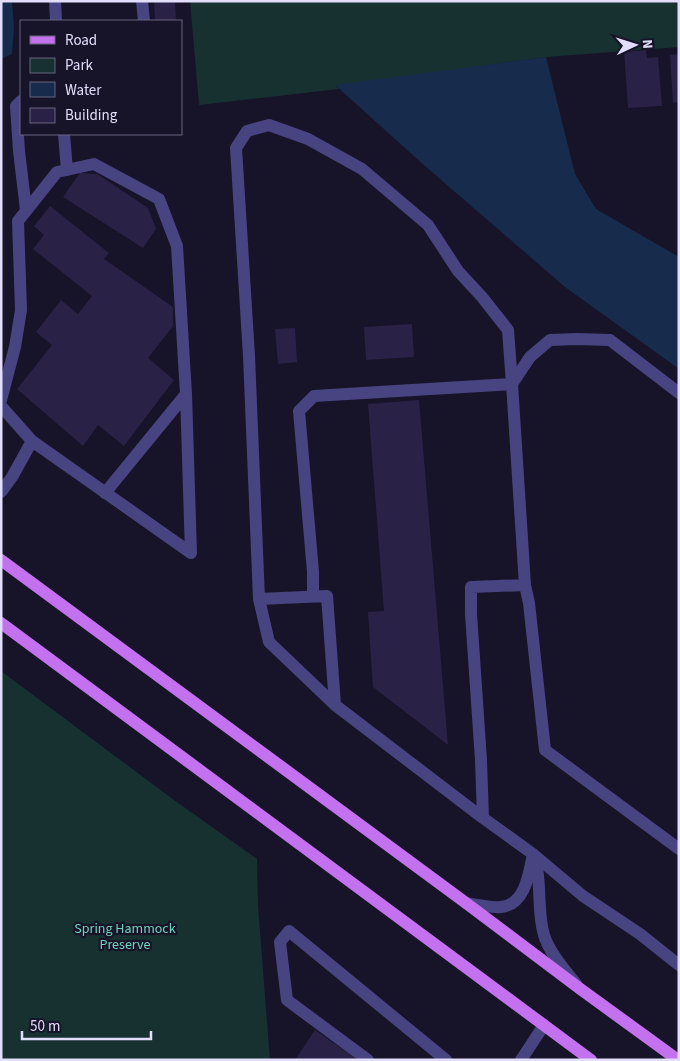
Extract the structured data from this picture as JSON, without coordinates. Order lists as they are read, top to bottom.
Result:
{
  "parks": ["Spring Hammock Preserve"],
  "legend": [
    "Road",
    "Park",
    "Water",
    "Building"
  ],
  "scale_bar": "50 m",
  "north": "right"
}
